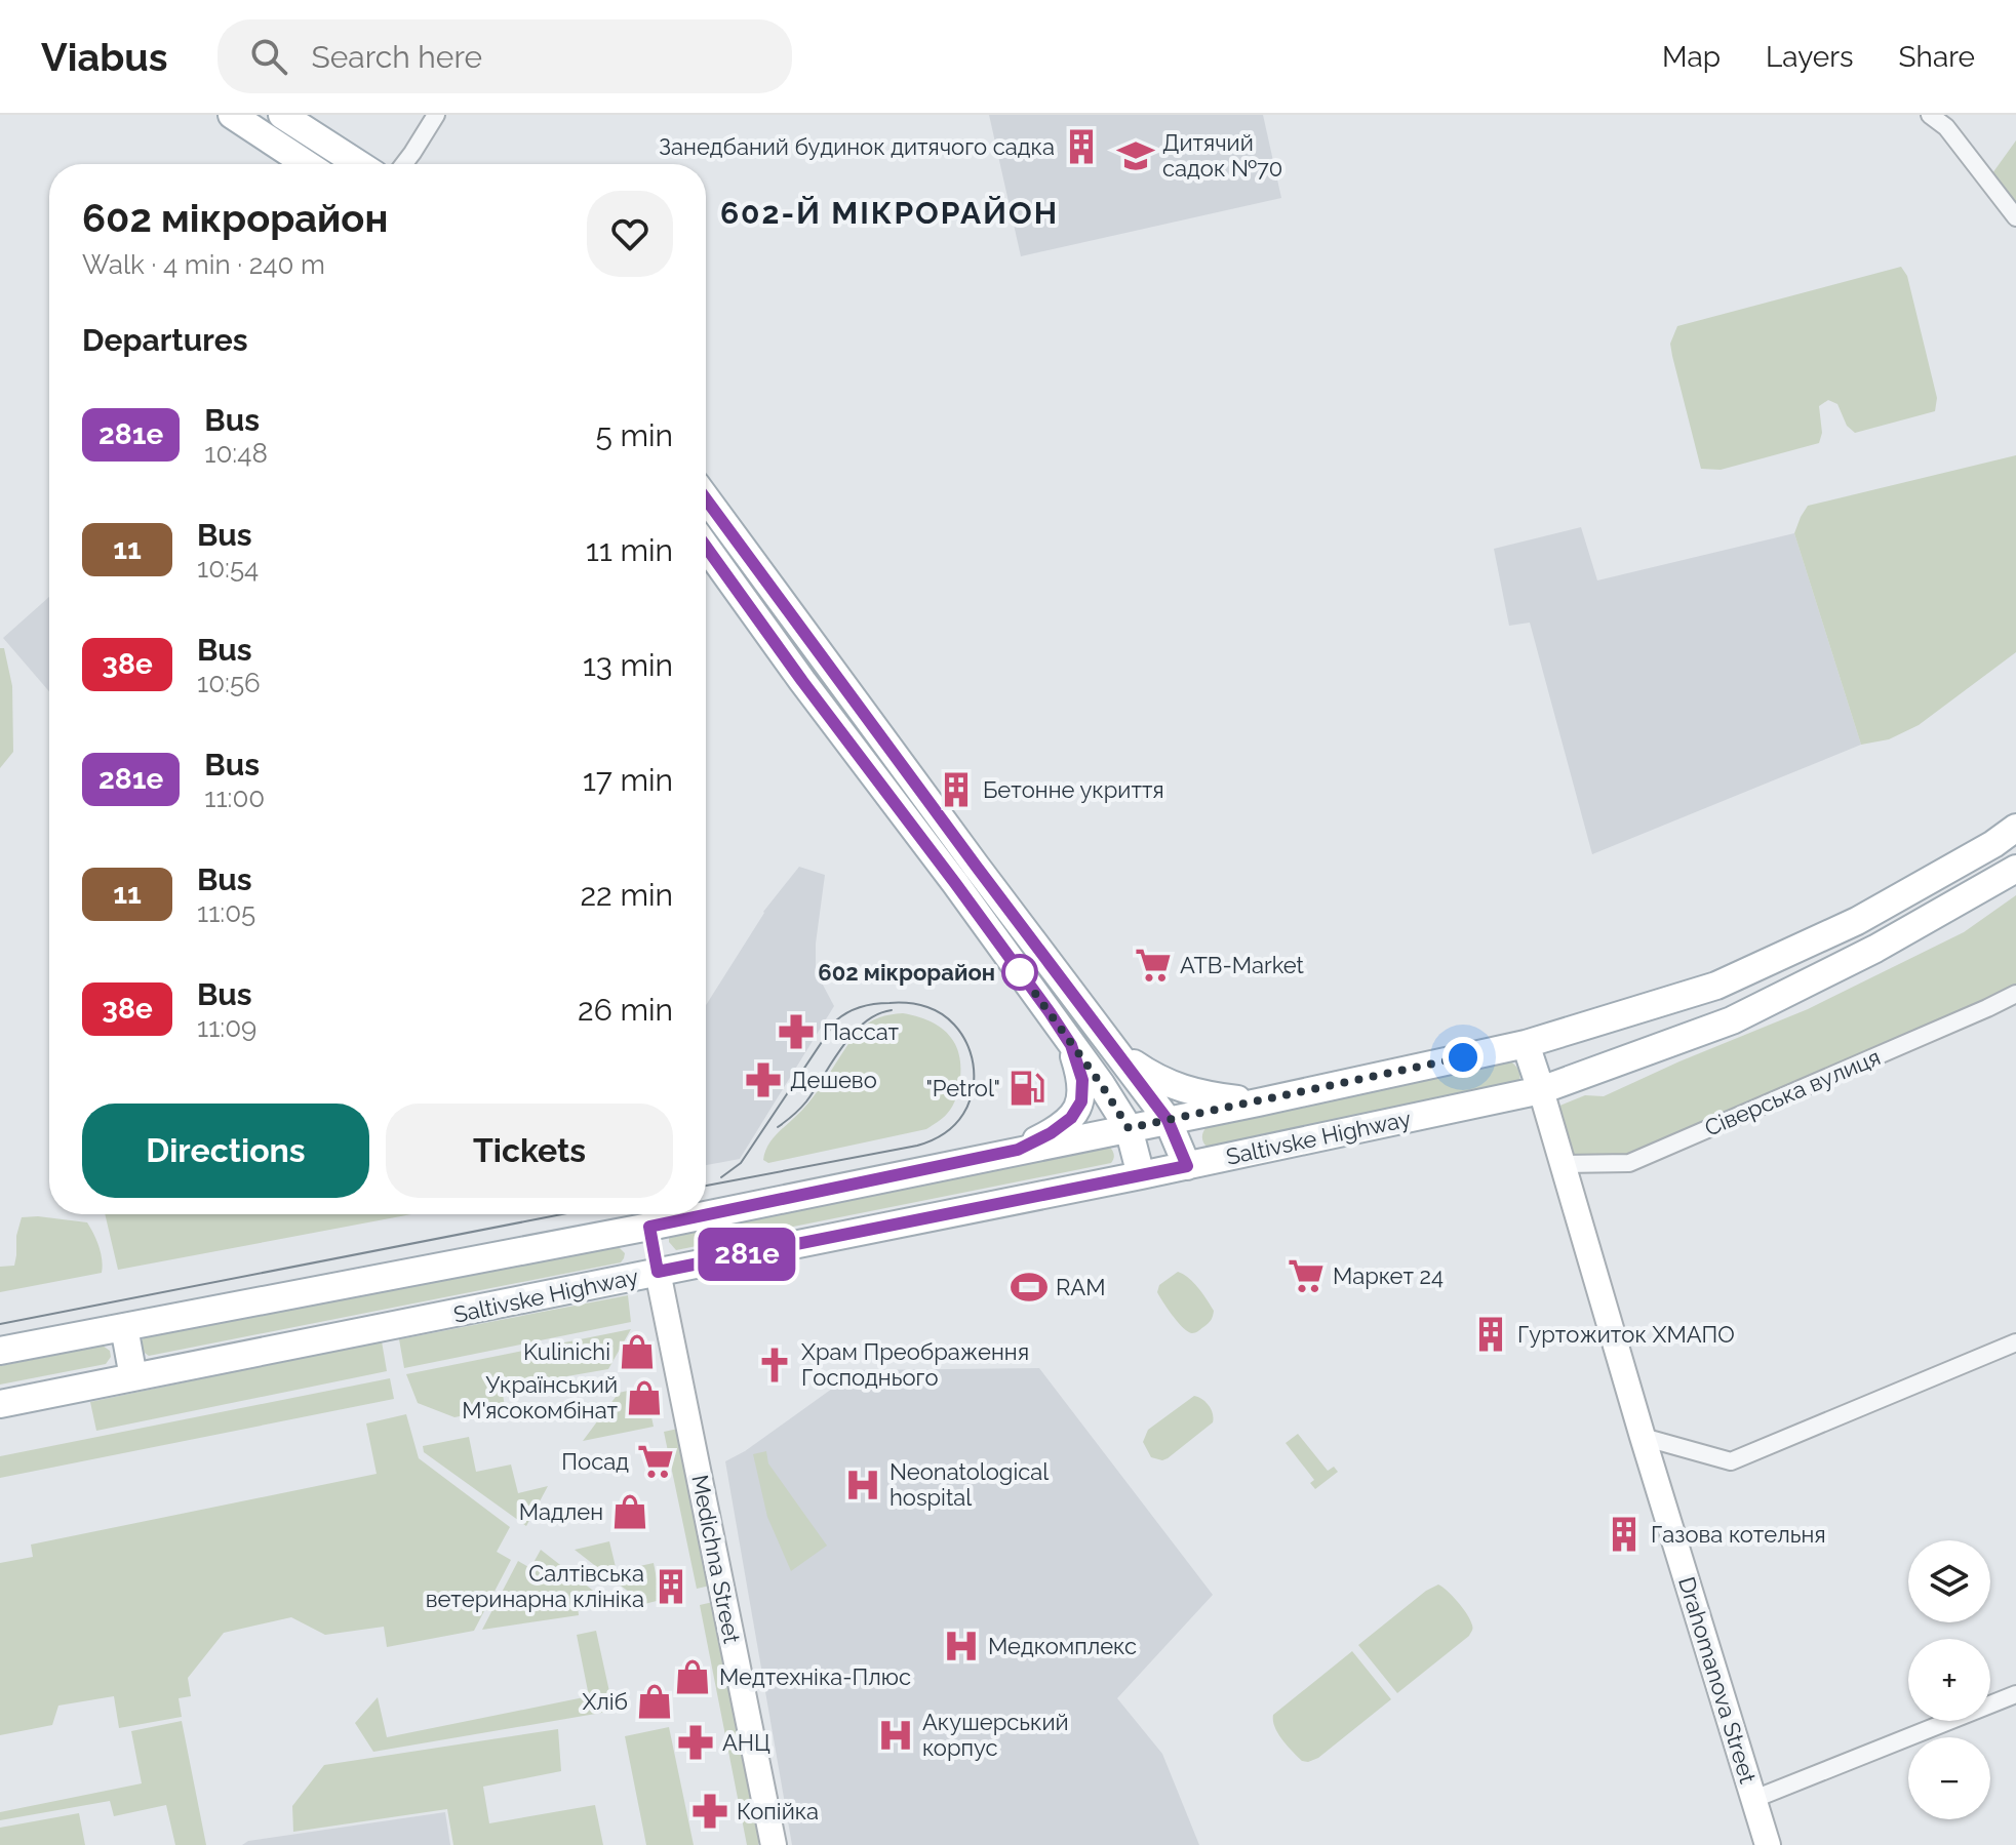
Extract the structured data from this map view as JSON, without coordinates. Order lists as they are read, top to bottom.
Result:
{
  "streets": {
    "main road": ["Saltivske Highway"],
    "street": ["Сіверська вулиця", "Medichna Street", "Drahomanova Street"]
  },
  "crossings": [
    ["Сіверська вулиця", "Drahomanova Street"],
    ["Saltivske Highway", "Medichna Street"],
    ["Saltivske Highway", "Drahomanova Street"]
  ],
  "districts": ["602-Й МІКРОРАЙОН"],
  "places": {
    "building": [
      "Занедбаний будинок дитячого садка",
      "Бетонне укриття",
      "Гуртожиток ХМАПО",
      "Газова котельня",
      "Салтівська ветеринарна клініка"
    ],
    "school or university": ["Дитячий садок №70"],
    "supermarket": ["ATB-Market", "Маркет 24", "Посад"],
    "other": ["602 мікрорайон"],
    "pharmacy": [
      "Пассат",
      "Дешево",
      "АНЦ",
      "Копійка"
    ],
    "fuel station": ["\"Petrol\""],
    "sports": ["RAM"],
    "shop": [
      "Kulinichi",
      "Український М'ясокомбінат",
      "Мадлен",
      "Медтехніка-Плюс",
      "Хліб"
    ],
    "church": ["Храм Преображення Господнього"],
    "hospital": ["Neonatological hospital", "Медкомплекс", "Акушерський корпус"]
  },
  "lines": ["bus line 281е"],
  "page": {
    "header": "Viabus",
    "search": "Search here",
    "nav": ["Map", "Layers", "Share"],
    "on_map": "281е",
    "heading": [
      ["602 мікрорайон", "Walk · 4 min · 240 m"],
      "Departures"
    ],
    "list": [
      {
        "mark": "281е",
        "name": "Bus",
        "note": "10:48",
        "value": "5 min"
      },
      {
        "mark": "11",
        "name": "Bus",
        "note": "10:54",
        "value": "11 min"
      },
      {
        "mark": "38е",
        "name": "Bus",
        "note": "10:56",
        "value": "13 min"
      },
      {
        "mark": "281е",
        "name": "Bus",
        "note": "11:00",
        "value": "17 min"
      },
      {
        "mark": "11",
        "name": "Bus",
        "note": "11:05",
        "value": "22 min"
      },
      {
        "mark": "38е",
        "name": "Bus",
        "note": "11:09",
        "value": "26 min"
      }
    ],
    "buttons": ["Directions", "Tickets"],
    "map_buttons": ["+", "−"]
  }
}
